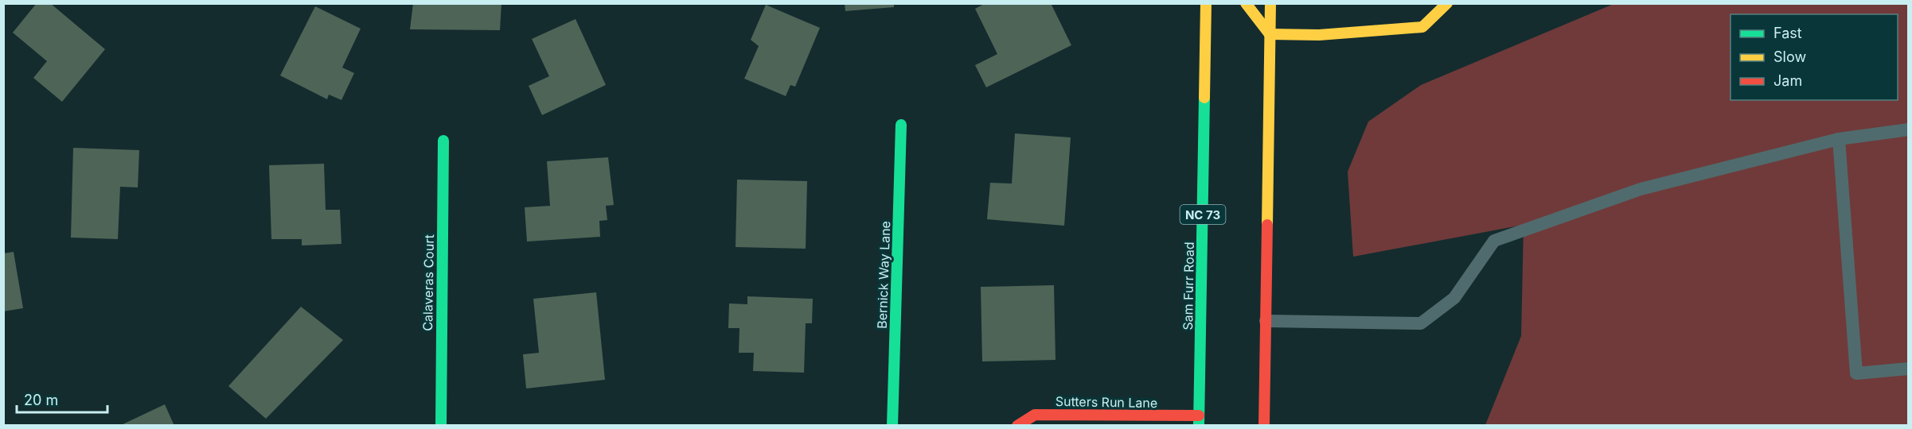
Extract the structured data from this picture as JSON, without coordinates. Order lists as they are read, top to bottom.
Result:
{
  "streets": {
    "street": [
      "NC 73",
      "Bernick Way Lane",
      "Calaveras Court",
      "Sam Furr Road",
      "Sutters Run Lane"
    ]
  },
  "crossings": [
    ["Sam Furr Road", "Sutters Run Lane"]
  ],
  "legend": ["Fast", "Slow", "Jam"],
  "scale_bar": "20 m"
}
